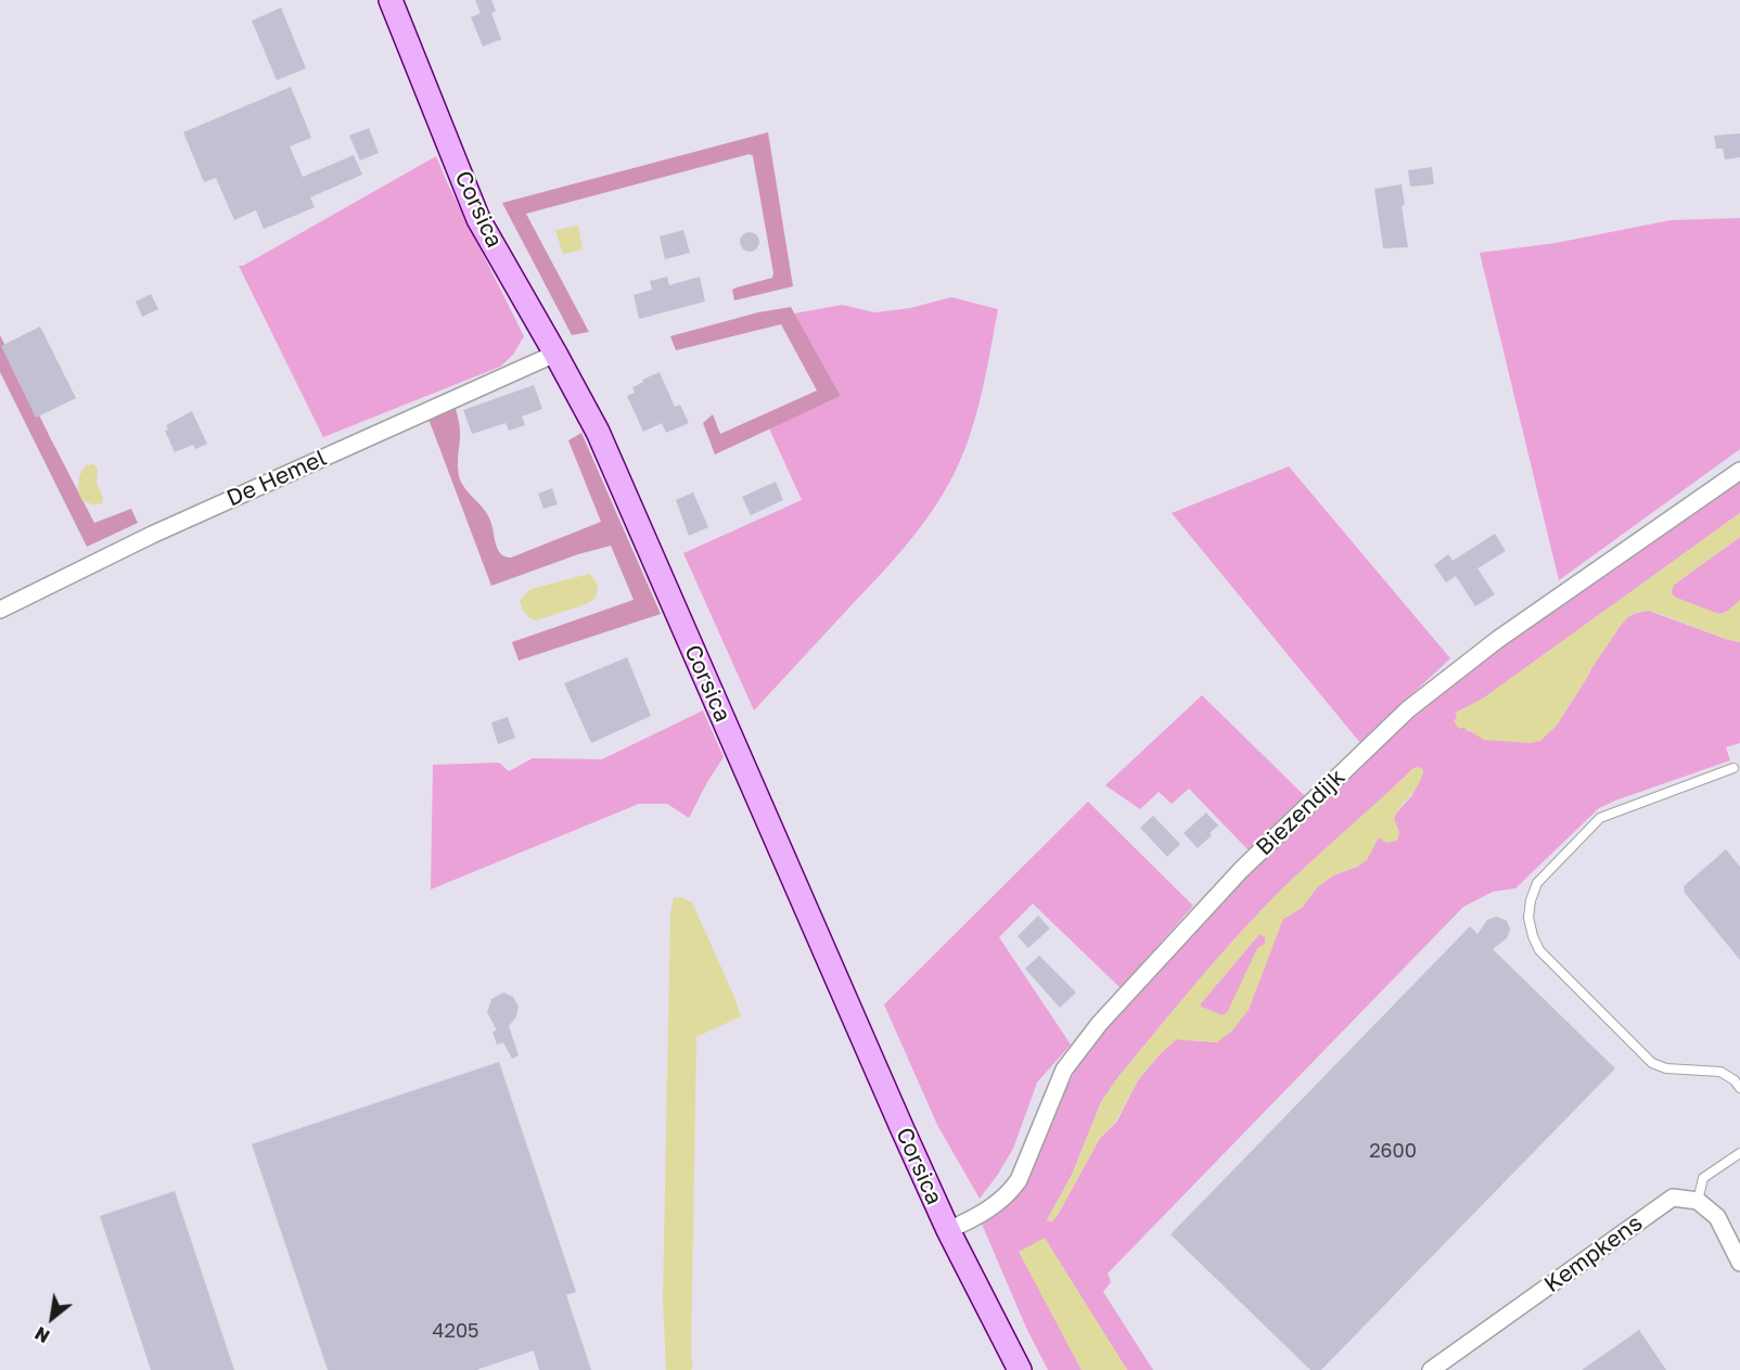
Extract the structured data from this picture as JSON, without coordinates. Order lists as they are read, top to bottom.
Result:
{
  "streets": {
    "street": [
      "Corsica",
      "De Hemel",
      "Biezendijk",
      "Kempkens"
    ]
  },
  "crossings": [
    ["Corsica", "De Hemel"],
    ["Corsica", "Biezendijk"]
  ],
  "house_numbers": ["2600", "4205"],
  "north": "bottom left"
}
